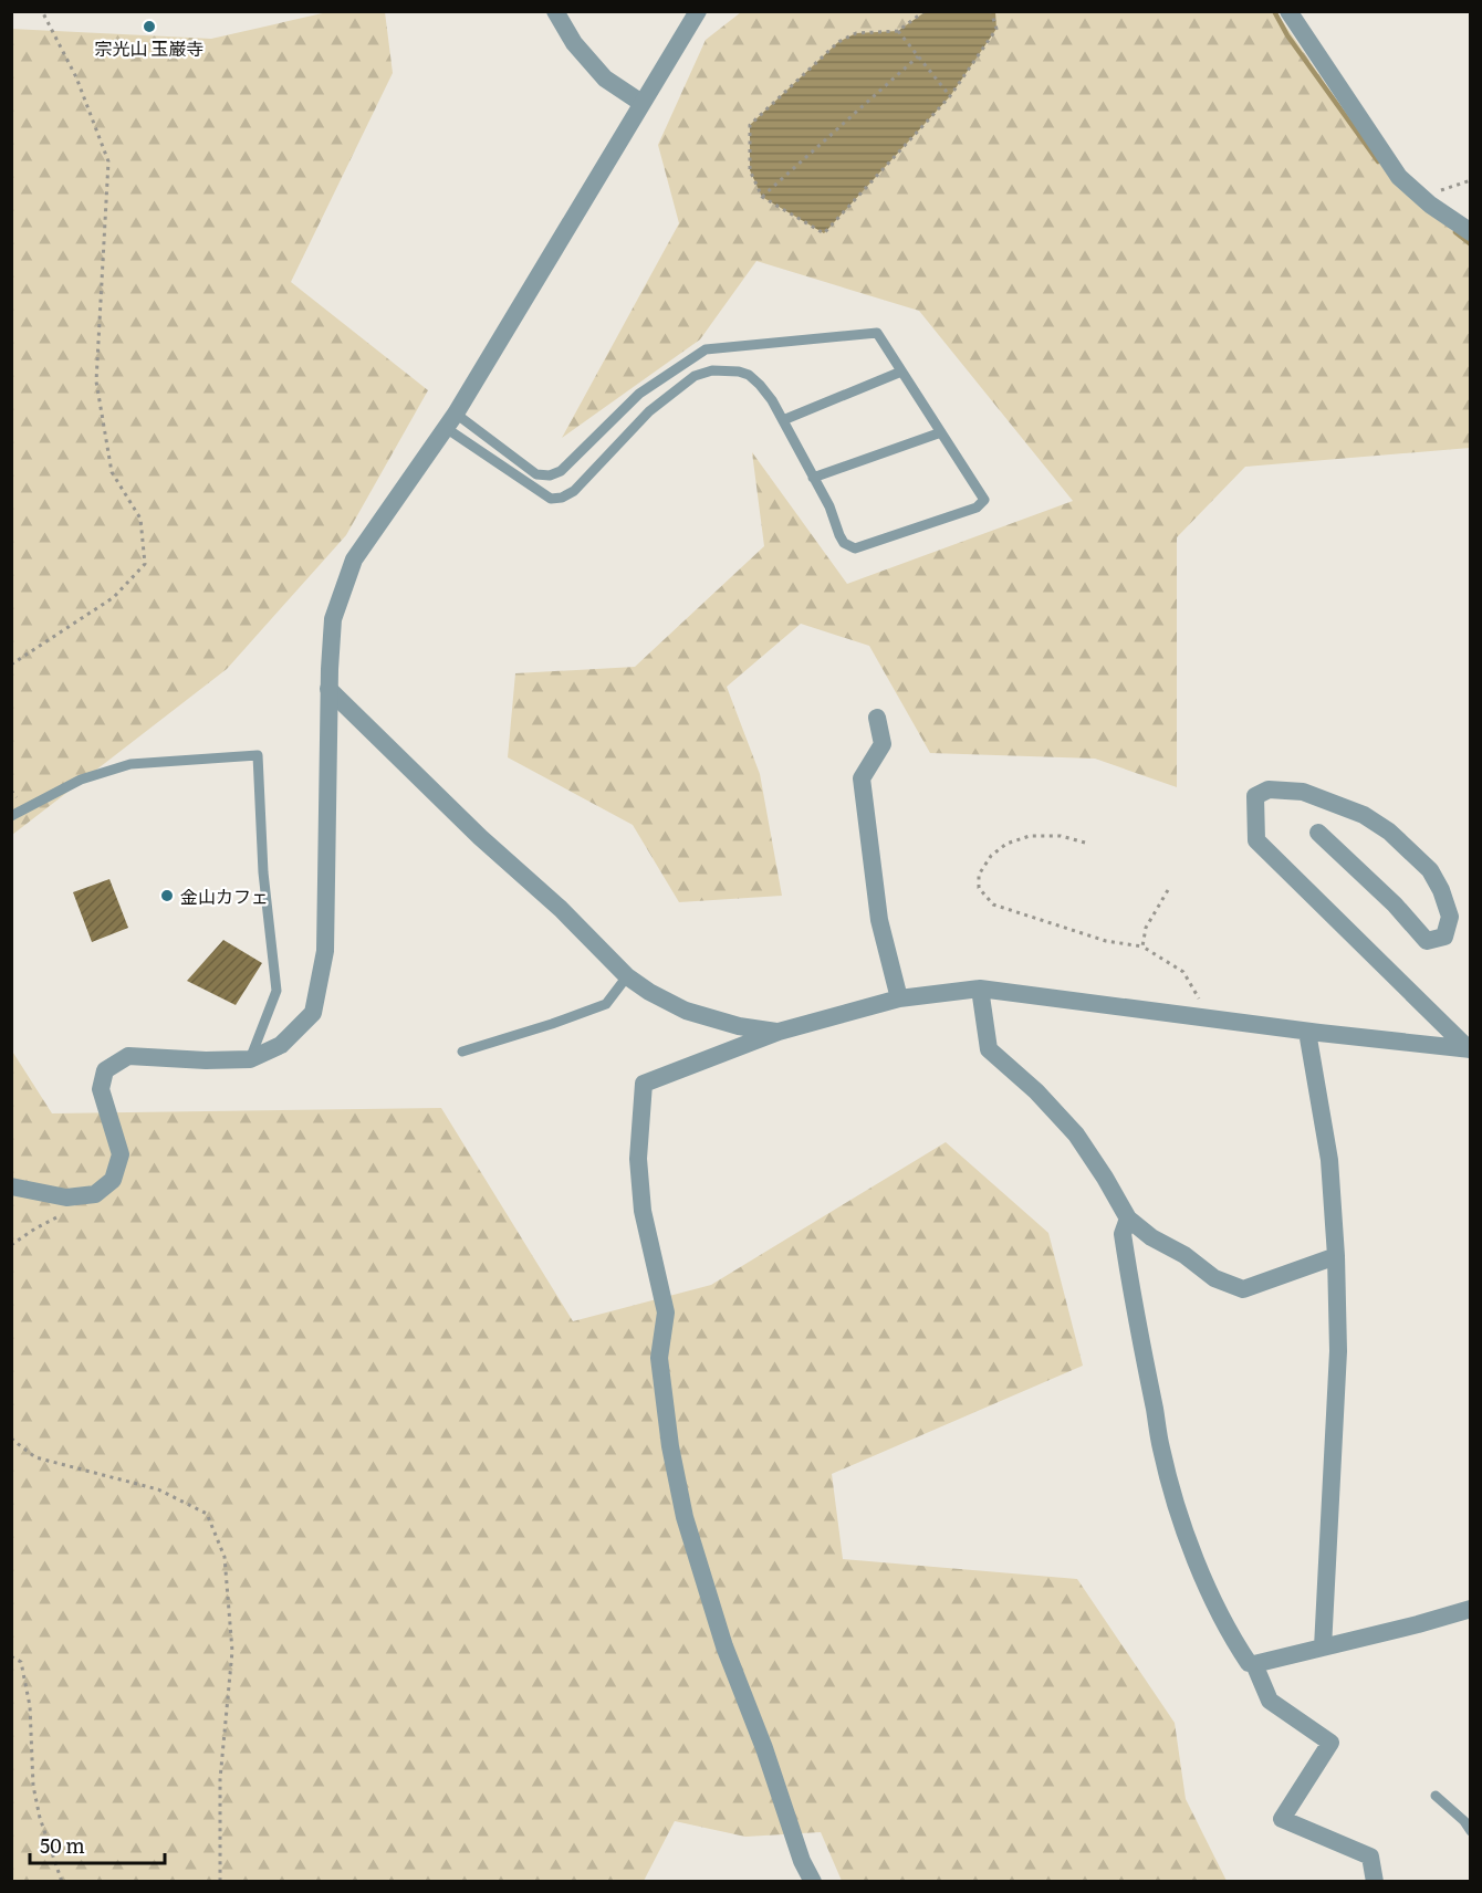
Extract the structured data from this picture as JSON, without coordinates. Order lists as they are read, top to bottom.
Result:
{
  "places": ["宗光山 玉巌寺", "金山カフェ"],
  "scale_bar": "50 m"
}
